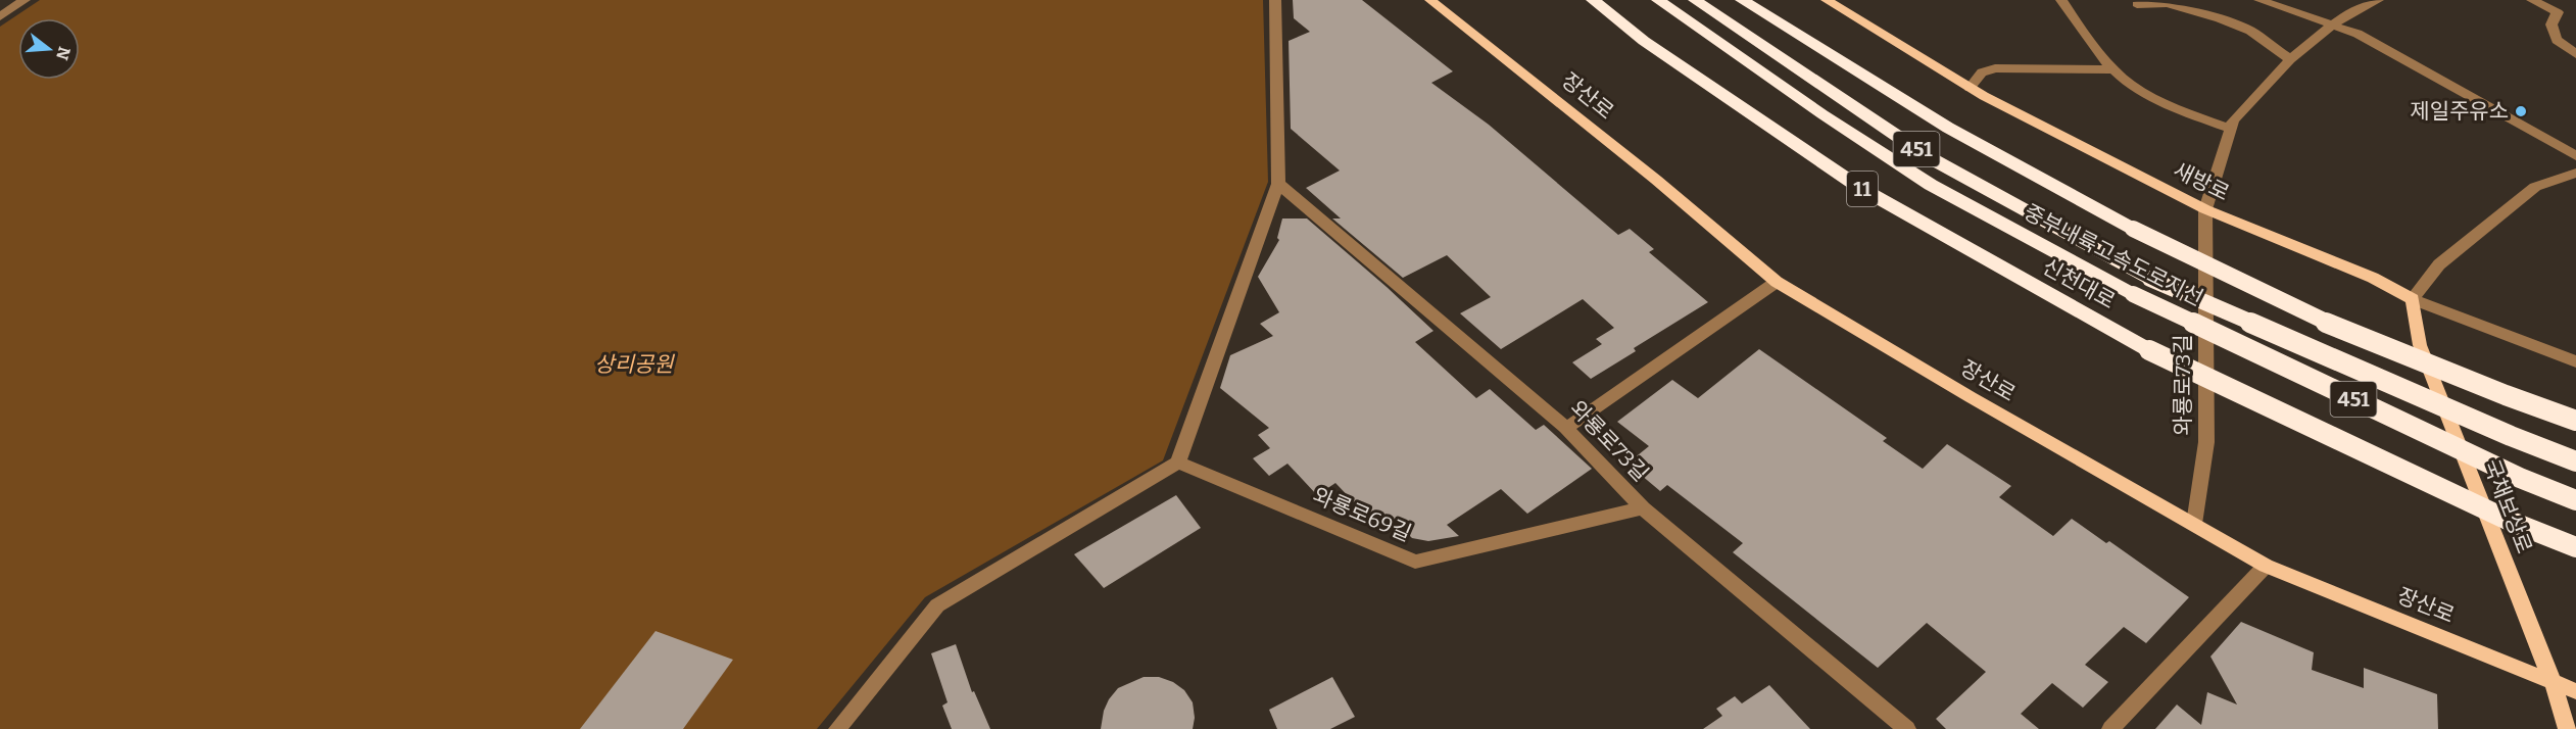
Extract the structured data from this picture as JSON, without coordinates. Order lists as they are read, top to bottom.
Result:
{
  "streets": {
    "highway": [
      "451",
      "11",
      "중부내륙고속도로지선",
      "신천대로"
    ],
    "main road": ["장산로", "새방로", "국채보상로"],
    "street": ["와룡로73길", "와룡로69길"]
  },
  "crossings": [
    ["장산로", "와룡로73길"],
    ["장산로", "국채보상로"],
    ["새방로", "와룡로73길"],
    ["새방로", "국채보상로"],
    ["와룡로73길", "와룡로69길"]
  ],
  "parks": ["상리공원"],
  "places": ["제일주유소"],
  "north": "right"
}
